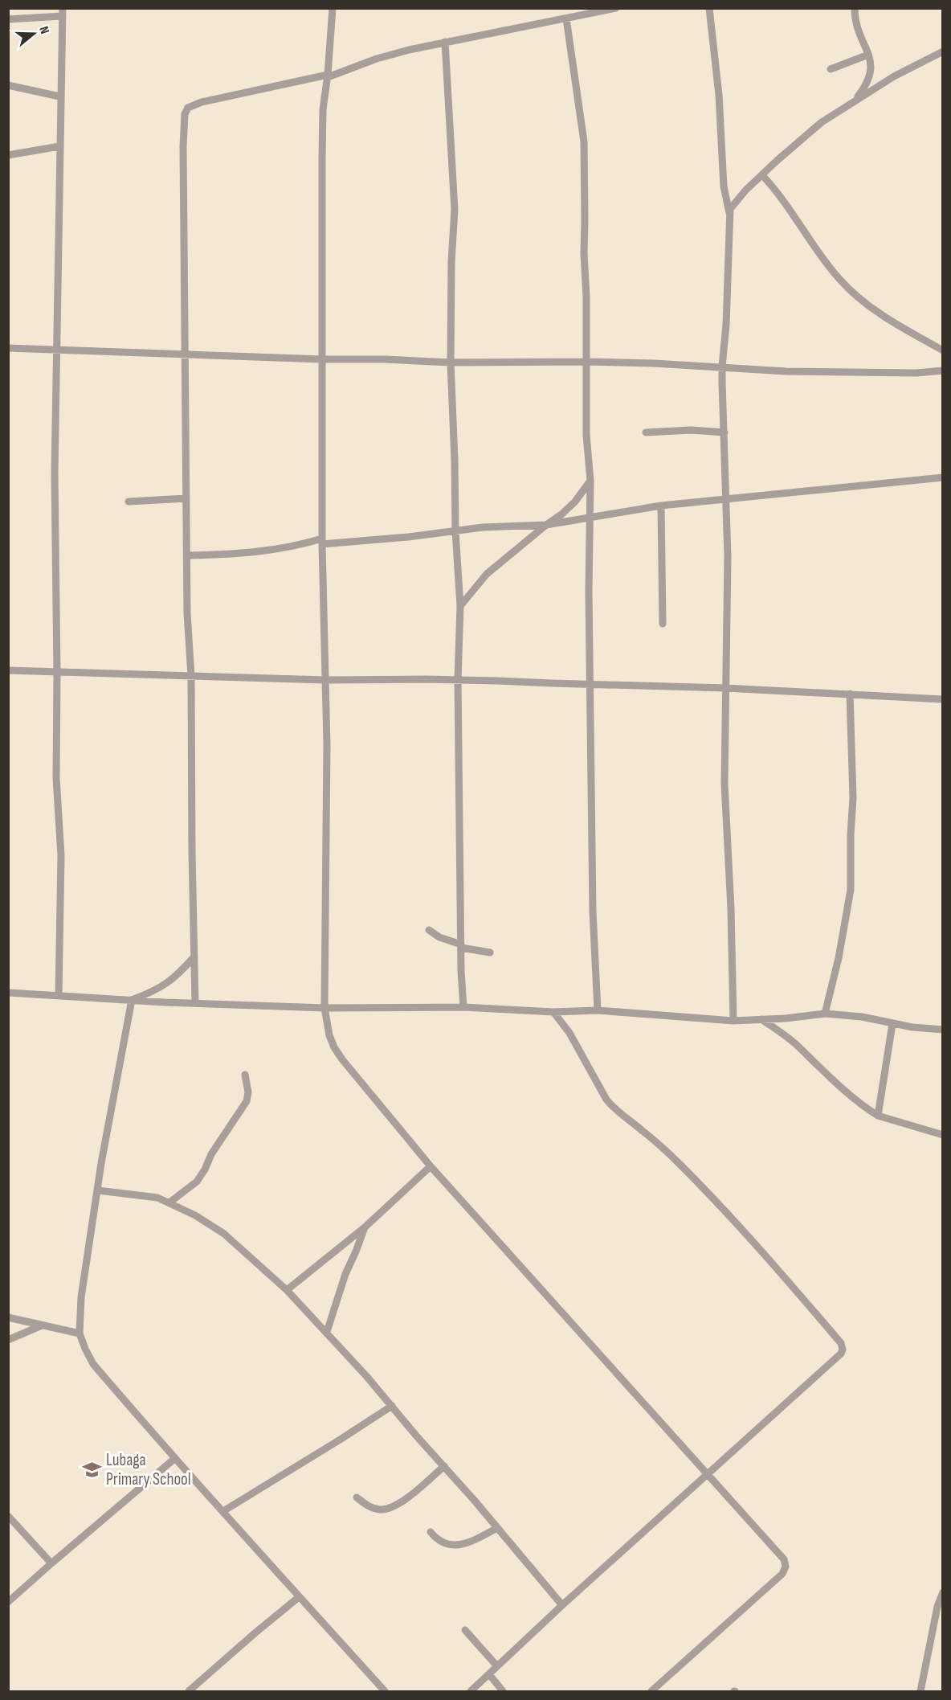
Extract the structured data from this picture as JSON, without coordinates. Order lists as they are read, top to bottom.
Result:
{
  "places": {
    "school or university": ["Lubaga Primary School"]
  },
  "north": "right"
}
